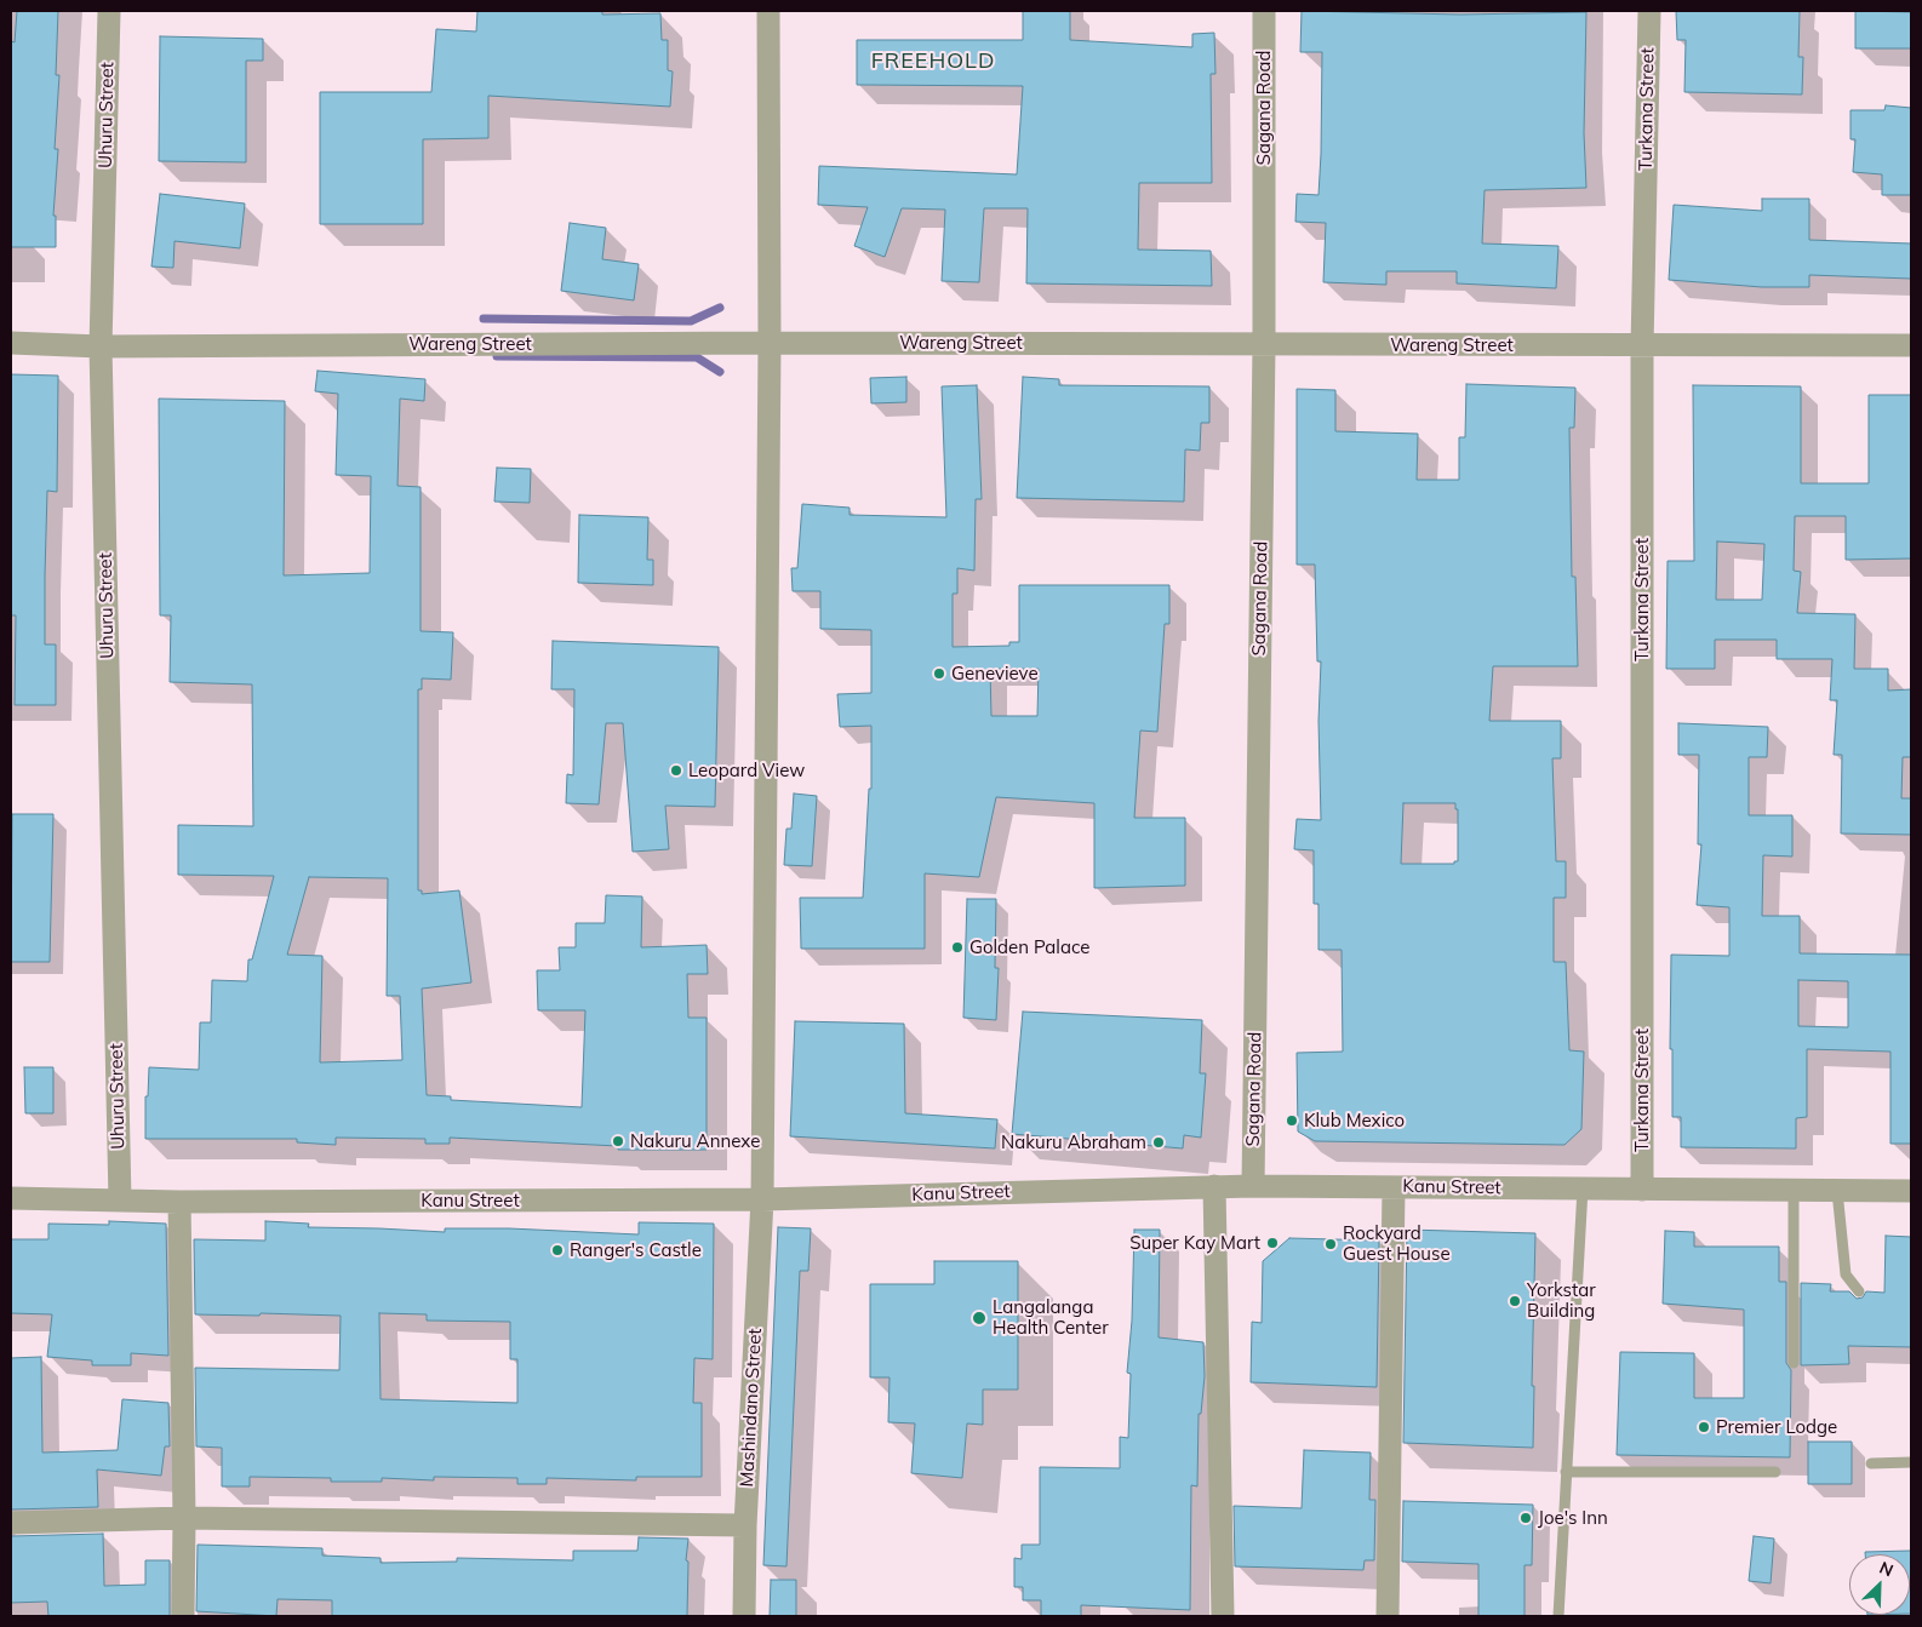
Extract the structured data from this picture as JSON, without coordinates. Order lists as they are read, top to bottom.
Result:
{
  "streets": {
    "street": [
      "Sagana Road",
      "Turkana Street",
      "Uhuru Street",
      "Wareng Street",
      "Kanu Street",
      "Mashindano Street"
    ]
  },
  "crossings": [
    ["Sagana Road", "Wareng Street"],
    ["Sagana Road", "Kanu Street"],
    ["Turkana Street", "Wareng Street"],
    ["Turkana Street", "Kanu Street"],
    ["Uhuru Street", "Wareng Street"],
    ["Uhuru Street", "Kanu Street"],
    ["Wareng Street", "Mashindano Street"],
    ["Kanu Street", "Mashindano Street"]
  ],
  "districts": ["FREEHOLD"],
  "places": [
    "Genevieve",
    "Leopard View",
    "Golden Palace",
    "Klub Mexico",
    "Nakuru Annexe",
    "Nakuru Abraham",
    "Super Kay Mart",
    "Rockyard Guest House",
    "Ranger's Castle",
    "Yorkstar Building",
    "Langalanga Health Center",
    "Premier Lodge",
    "Joe's Inn"
  ],
  "north": "top right"
}
